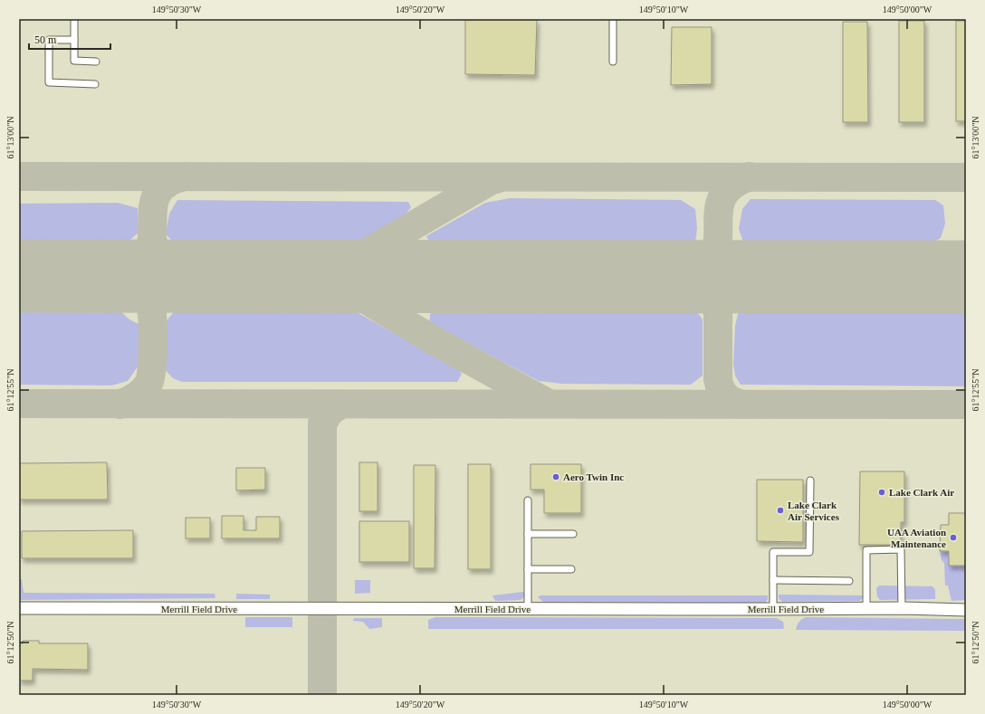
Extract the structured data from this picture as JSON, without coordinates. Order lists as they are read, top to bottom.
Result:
{
  "streets": {
    "street": ["Merrill Field Drive"]
  },
  "places": [
    "Aero Twin Inc",
    "Lake Clark Air",
    "Lake Clark Air Services",
    "UAA Aviation Maintenance"
  ],
  "scale_bar": "50 m",
  "coordinates": [
    "149°50'30\"W",
    "149°50'20\"W",
    "149°50'10\"W",
    "149°50'00\"W",
    "61°13'00\"N",
    "61°12'55\"N",
    "61°12'50\"N"
  ]
}
